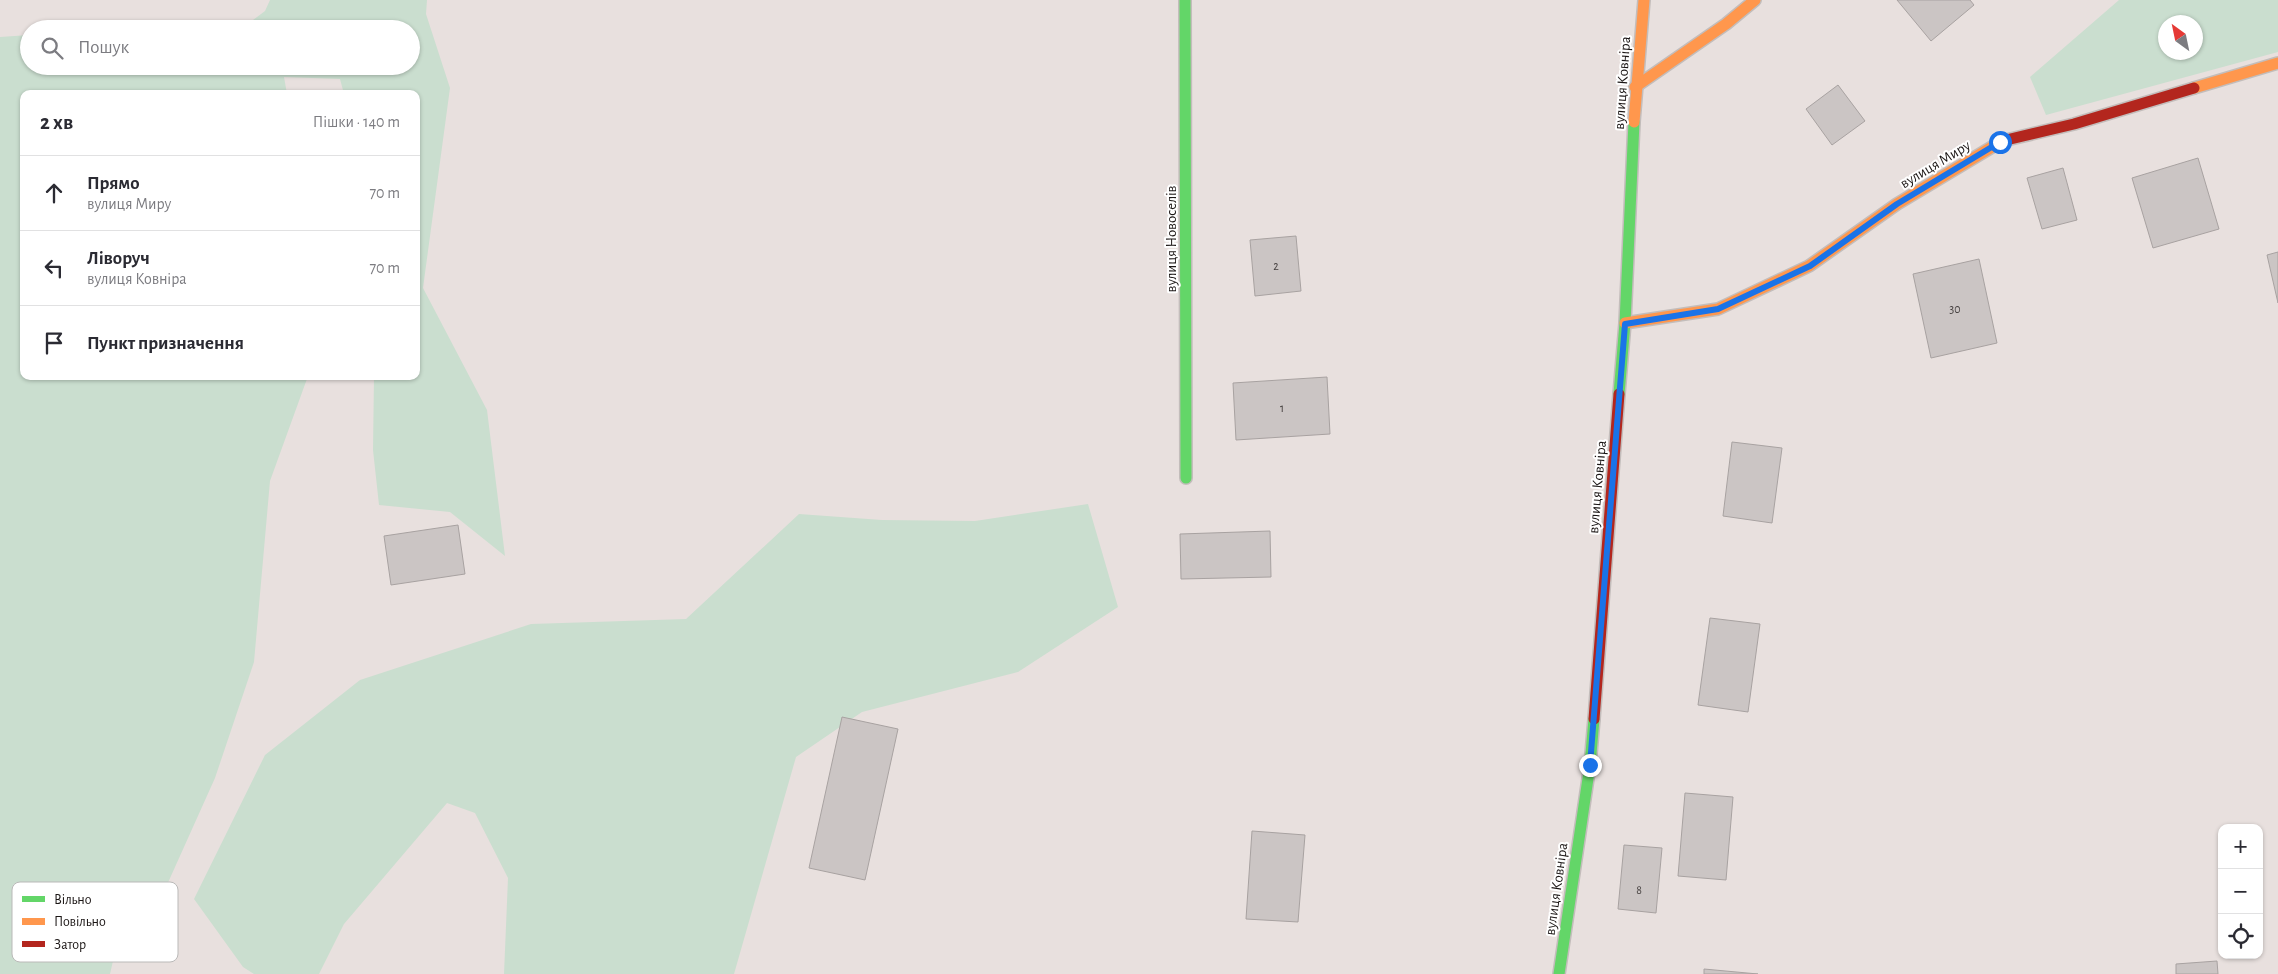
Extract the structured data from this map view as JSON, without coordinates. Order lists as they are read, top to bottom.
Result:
{
  "streets": {
    "street": ["вулиця Ковніра", "вулиця Миру", "вулиця Новоселів"]
  },
  "crossings": [
    ["вулиця Ковніра", "вулиця Миру"]
  ],
  "house_numbers": [
    "2",
    "30",
    "1",
    "8"
  ],
  "legend": ["Вільно", "Повільно", "Затор"],
  "north": "top left",
  "page": {
    "search": "Пошук",
    "heading": ["2 хв", "Пішки · 140 m"],
    "list": [
      ["Прямо", "вулиця Миру", "70 m"],
      ["Ліворуч", "вулиця Ковніра", "70 m"],
      "Пункт призначення"
    ],
    "map_buttons": ["+", "−"]
  }
}
